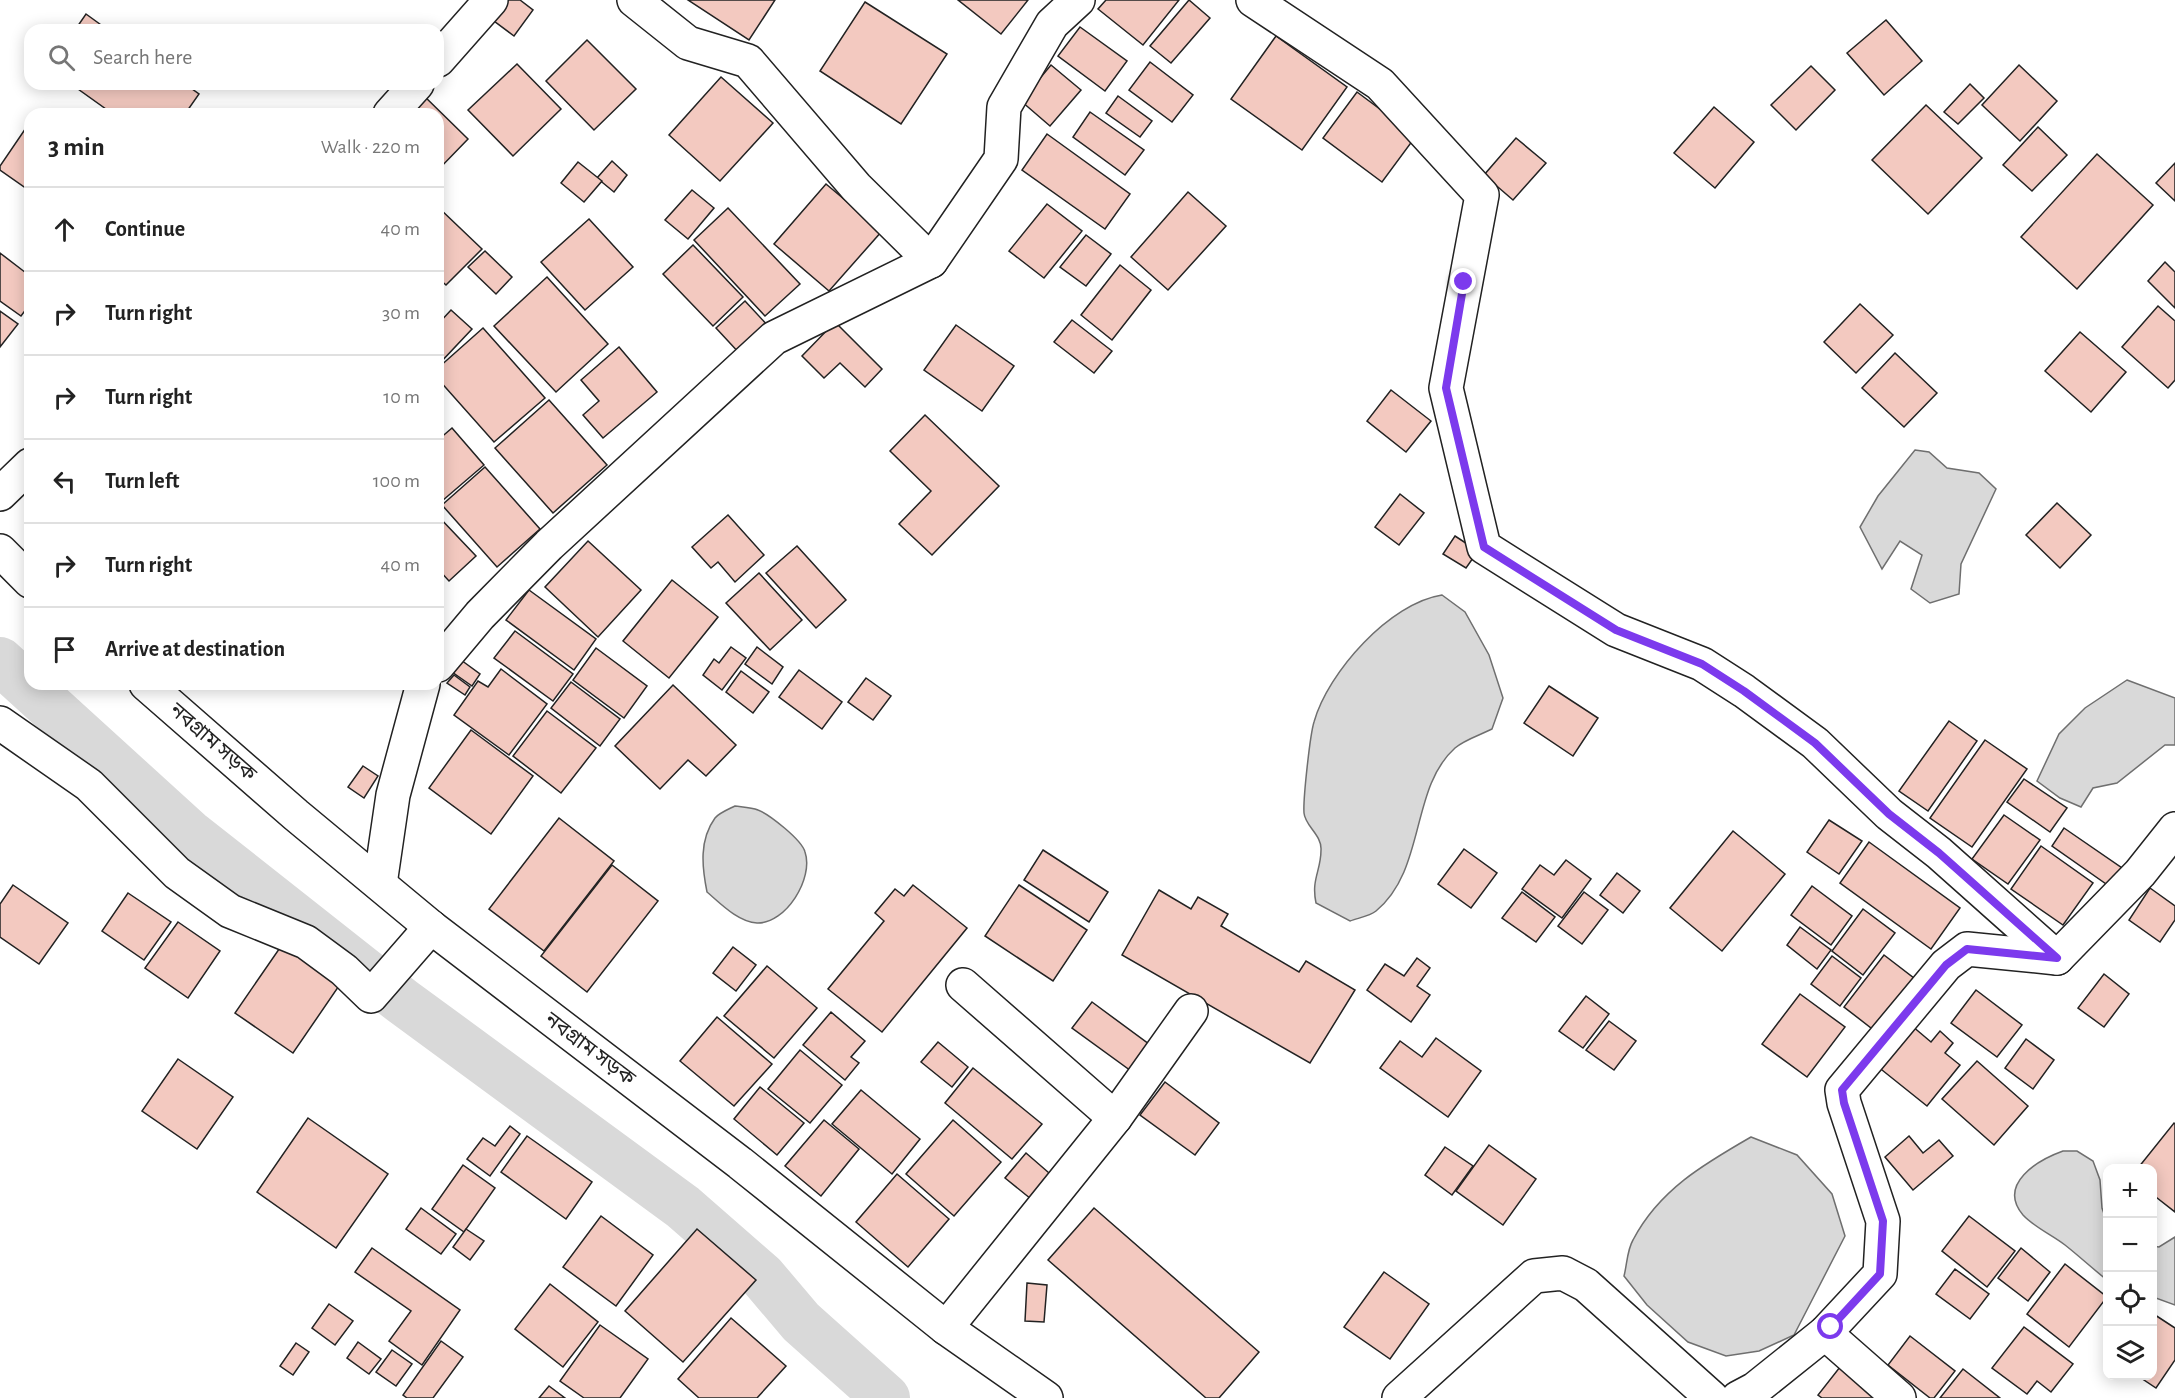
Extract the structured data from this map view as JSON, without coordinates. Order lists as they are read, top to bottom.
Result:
{
  "streets": {
    "street": ["নবগ্রাম সড়ক"]
  },
  "page": {
    "search": "Search here",
    "heading": ["3 min", "Walk · 220 m"],
    "list": [
      ["Continue", "40 m"],
      ["Turn right", "30 m"],
      ["Turn right", "10 m"],
      ["Turn left", "100 m"],
      ["Turn right", "40 m"],
      "Arrive at destination"
    ],
    "map_buttons": ["+", "−"]
  }
}
